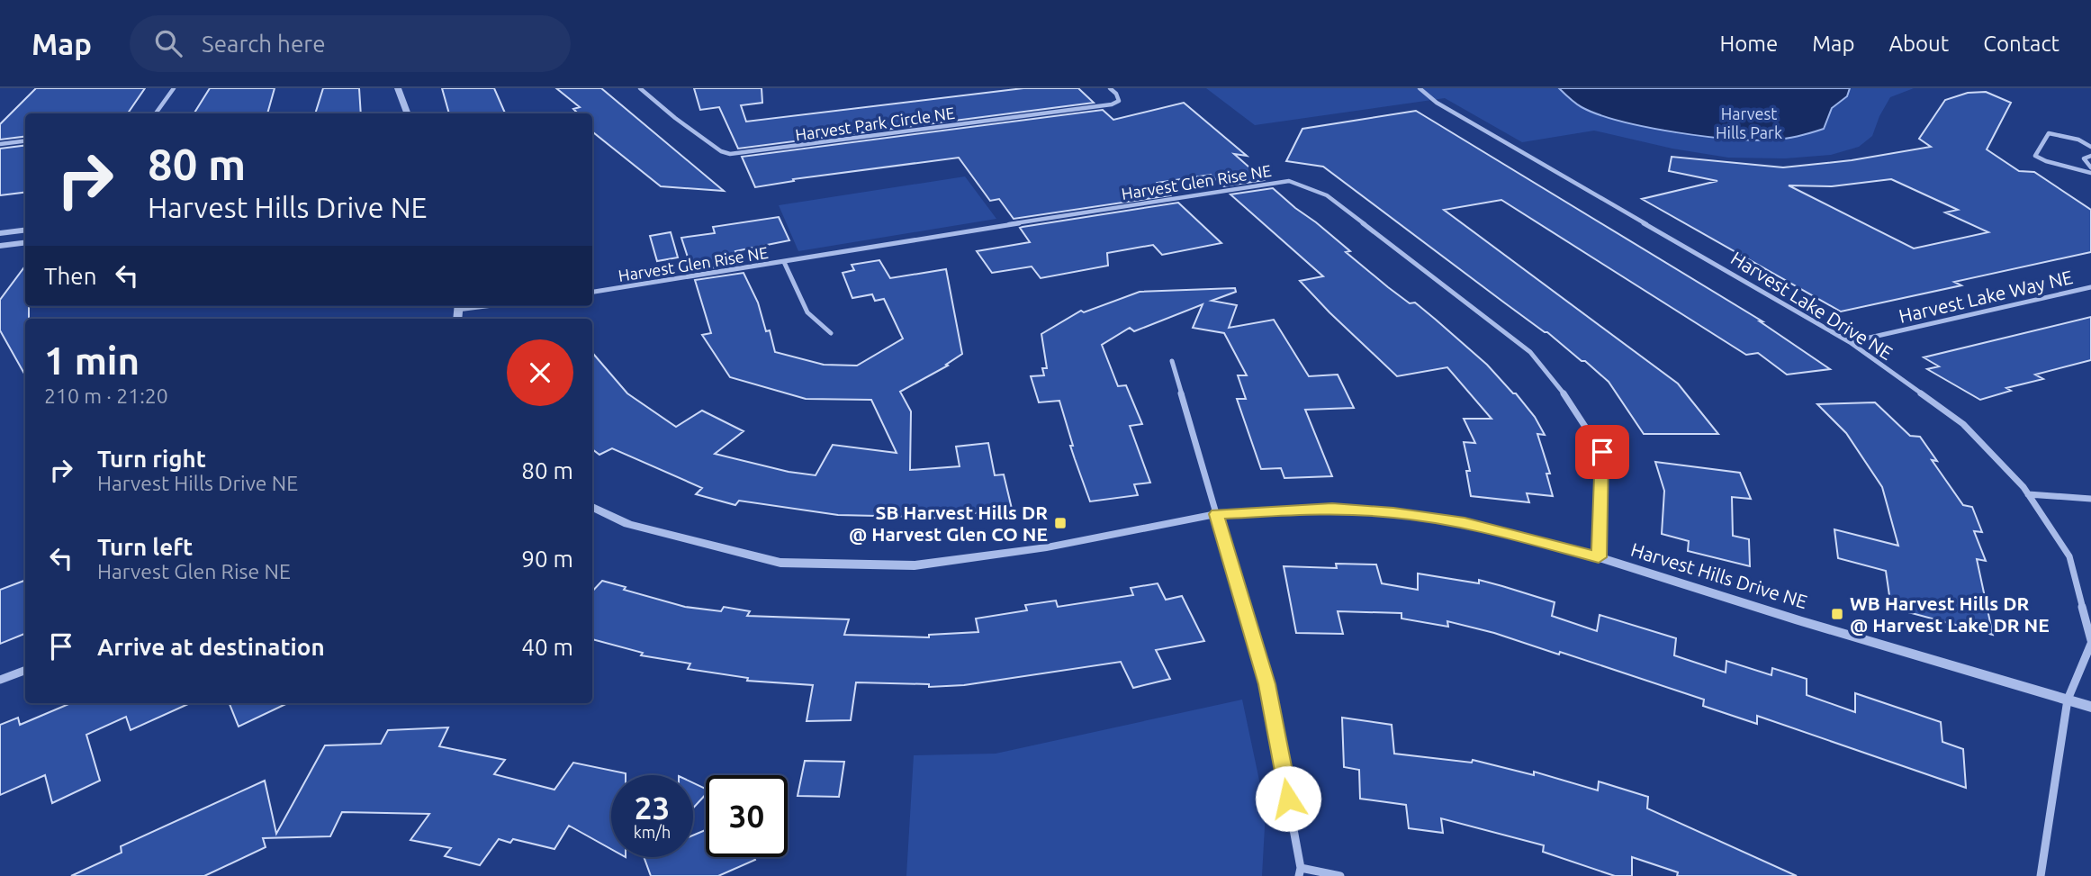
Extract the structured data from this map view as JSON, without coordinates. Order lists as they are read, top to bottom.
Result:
{
  "streets": {
    "street": [
      "Harvest Park Circle NE",
      "Harvest Glen Rise NE",
      "Harvest Lake Way NE",
      "Harvest Lake Drive NE",
      "Harvest Hills Drive NE"
    ]
  },
  "crossings": [
    ["Harvest Glen Rise NE", "Harvest Hills Drive NE"],
    ["Harvest Lake Way NE", "Harvest Lake Drive NE"],
    ["Harvest Lake Drive NE", "Harvest Hills Drive NE"]
  ],
  "parks": ["Harvest Hills Park"],
  "places": {
    "transit": ["SB Harvest Hills DR @ Harvest Glen CO NE", "WB Harvest Hills DR @ Harvest Lake DR NE"]
  },
  "page": {
    "header": "Map",
    "search": "Search here",
    "nav": [
      "Home",
      "Map",
      "About",
      "Contact"
    ],
    "turn": ["80 m", "Harvest Hills Drive NE"],
    "then": "Then",
    "heading": ["1 min", "210 m · 21:20"],
    "list": [
      {
        "name": "Turn right",
        "note": "Harvest Hills Drive NE",
        "value": "80 m"
      },
      {
        "name": "Turn left",
        "note": "Harvest Glen Rise NE",
        "value": "90 m"
      },
      {
        "name": "Arrive at destination",
        "value": "40 m"
      }
    ],
    "speed": "23 km/h",
    "limit": "30"
  }
}
